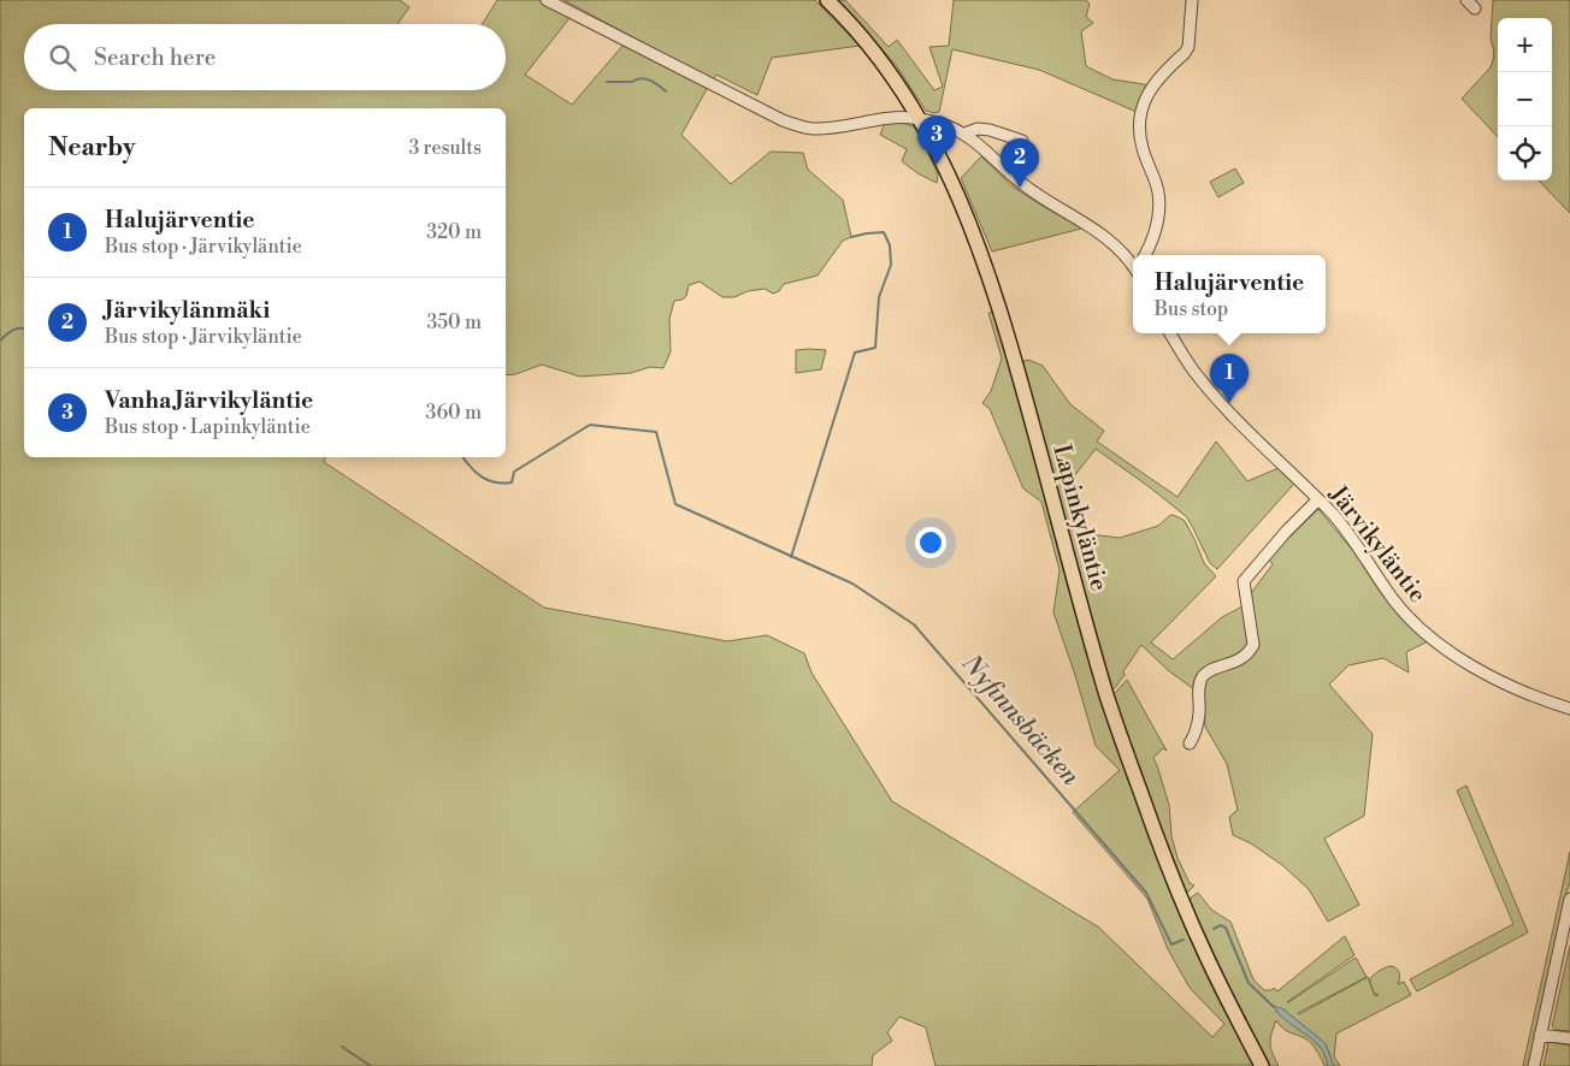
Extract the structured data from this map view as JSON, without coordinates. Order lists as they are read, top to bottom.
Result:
{
  "streets": {
    "main road": ["Lapinkyläntie"],
    "street": ["Järvikyläntie"]
  },
  "water": ["Nyfinnsbäcken"],
  "page": {
    "map_buttons": ["+", "−"],
    "search": "Search here",
    "heading": ["Nearby", "3 results"],
    "pins": ["3", "2", "1"],
    "list": [
      {
        "mark": "1",
        "name": "Halujärventie",
        "note": "Bus stop · Järvikyläntie",
        "value": "320 m"
      },
      {
        "mark": "2",
        "name": "Järvikylänmäki",
        "note": "Bus stop · Järvikyläntie",
        "value": "350 m"
      },
      {
        "mark": "3",
        "name": "Vanha Järvikyläntie",
        "note": "Bus stop · Lapinkyläntie",
        "value": "360 m"
      }
    ],
    "popup": ["Halujärventie", "Bus stop"]
  }
}
